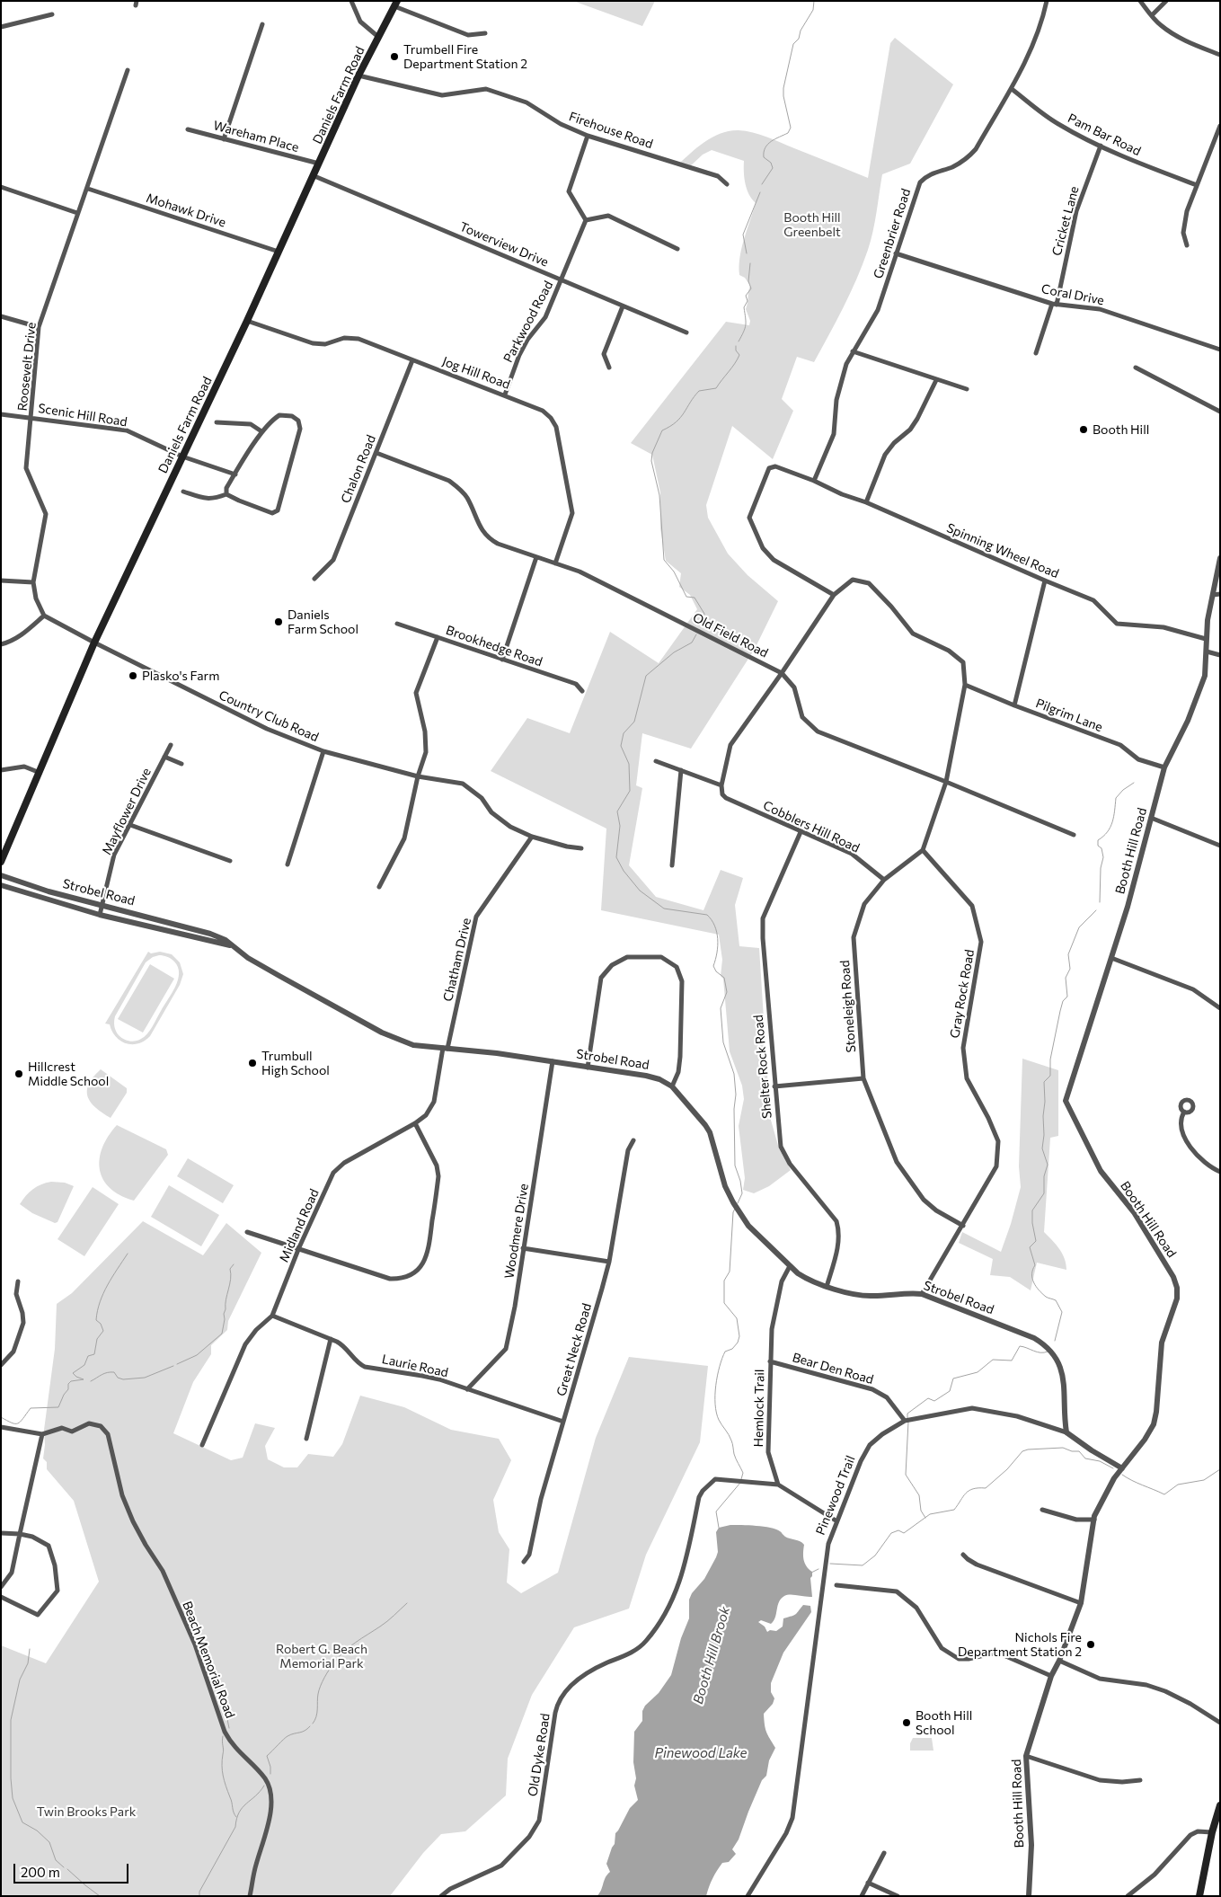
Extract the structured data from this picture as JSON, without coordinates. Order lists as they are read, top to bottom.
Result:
{
  "streets": {
    "main road": ["Daniels Farm Road"],
    "street": [
      "Firehouse Road",
      "Pam Bar Road",
      "Wareham Place",
      "Mohawk Drive",
      "Cricket Lane",
      "Greenbrier Road",
      "Towerview Drive",
      "Coral Drive",
      "Parkwood Road",
      "Roosevelt Drive",
      "Jog Hill Road",
      "Scenic Hill Road",
      "Chalon Road",
      "Spinning Wheel Road",
      "Old Field Road",
      "Brookhedge Road",
      "Pilgrim Lane",
      "Country Club Road",
      "Mayflower Drive",
      "Cobblers Hill Road",
      "Booth Hill Road",
      "Strobel Road",
      "Chatham Drive",
      "Gray Rock Road",
      "Stoneleigh Road",
      "Shelter Rock Road",
      "Midland Road",
      "Woodmere Drive",
      "Great Neck Road",
      "Laurie Road",
      "Bear Den Road",
      "Hemlock Trail",
      "Pinewood Trail",
      "Beach Memorial Road",
      "Old Dyke Road"
    ]
  },
  "crossings": [
    ["Daniels Farm Road", "Firehouse Road"],
    ["Daniels Farm Road", "Wareham Place"],
    ["Daniels Farm Road", "Mohawk Drive"],
    ["Daniels Farm Road", "Towerview Drive"],
    ["Daniels Farm Road", "Jog Hill Road"],
    ["Daniels Farm Road", "Scenic Hill Road"],
    ["Daniels Farm Road", "Country Club Road"],
    ["Pam Bar Road", "Cricket Lane"],
    ["Pam Bar Road", "Greenbrier Road"],
    ["Mohawk Drive", "Roosevelt Drive"],
    ["Cricket Lane", "Coral Drive"],
    ["Greenbrier Road", "Coral Drive"],
    ["Greenbrier Road", "Spinning Wheel Road"],
    ["Towerview Drive", "Parkwood Road"],
    ["Parkwood Road", "Jog Hill Road"],
    ["Roosevelt Drive", "Scenic Hill Road"],
    ["Jog Hill Road", "Chalon Road"],
    ["Jog Hill Road", "Old Field Road"],
    ["Chalon Road", "Old Field Road"],
    ["Spinning Wheel Road", "Booth Hill Road"],
    ["Pilgrim Lane", "Booth Hill Road"],
    ["Country Club Road", "Chatham Drive"],
    ["Mayflower Drive", "Strobel Road"],
    ["Cobblers Hill Road", "Stoneleigh Road"],
    ["Cobblers Hill Road", "Shelter Rock Road"],
    ["Booth Hill Road", "Pinewood Trail"],
    ["Strobel Road", "Chatham Drive"],
    ["Strobel Road", "Gray Rock Road"],
    ["Strobel Road", "Shelter Rock Road"],
    ["Strobel Road", "Midland Road"],
    ["Strobel Road", "Woodmere Drive"],
    ["Strobel Road", "Hemlock Trail"],
    ["Strobel Road", "Pinewood Trail"],
    ["Chatham Drive", "Midland Road"],
    ["Gray Rock Road", "Stoneleigh Road"],
    ["Midland Road", "Laurie Road"],
    ["Woodmere Drive", "Laurie Road"],
    ["Great Neck Road", "Laurie Road"],
    ["Bear Den Road", "Hemlock Trail"],
    ["Bear Den Road", "Pinewood Trail"],
    ["Hemlock Trail", "Old Dyke Road"]
  ],
  "water": ["Booth Hill Brook", "Pinewood Lake"],
  "parks": ["Booth Hill Greenbelt", "Robert G. Beach Memorial Park", "Twin Brooks Park"],
  "places": [
    "Trumbell Fire Department Station 2",
    "Booth Hill",
    "Daniels Farm School",
    "Plasko's Farm",
    "Trumbull High School",
    "Hillcrest Middle School",
    "Nichols Fire Department Station 2",
    "Booth Hill School"
  ],
  "scale_bar": "200 m"
}
